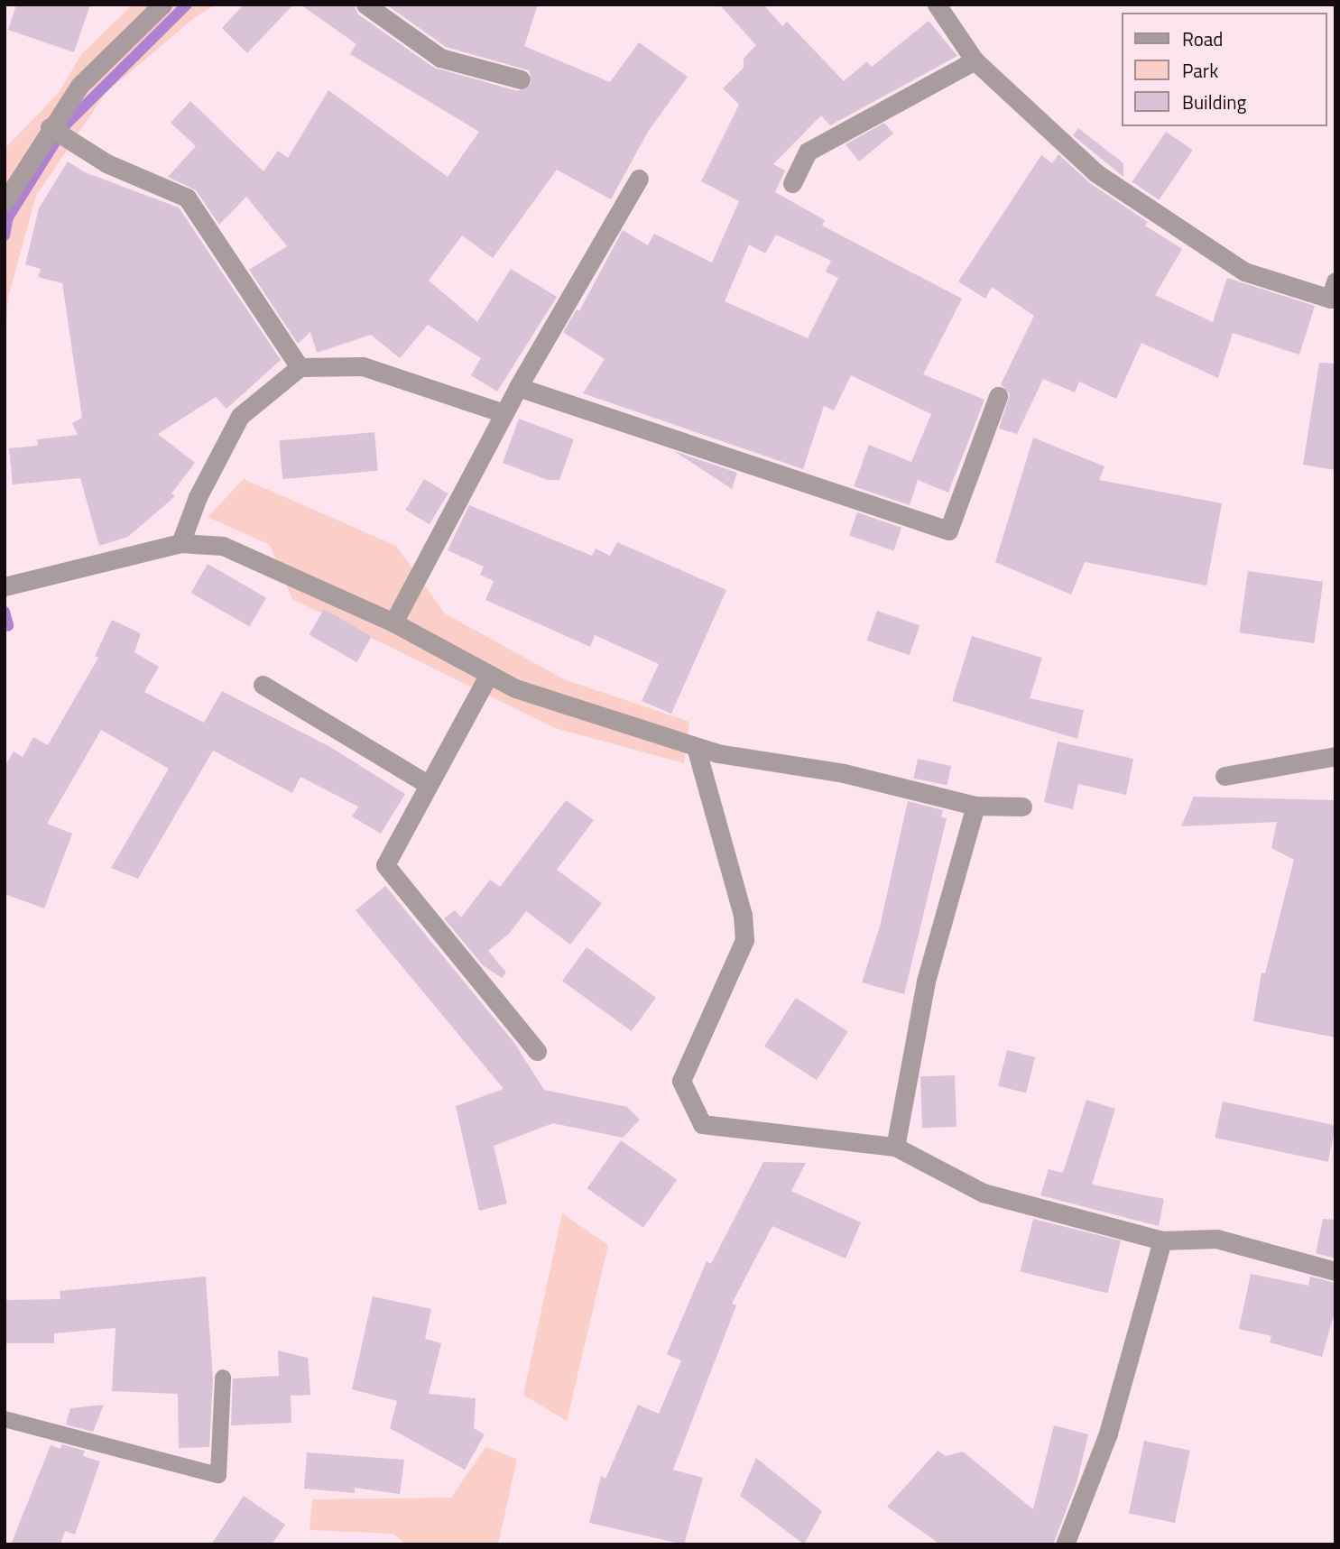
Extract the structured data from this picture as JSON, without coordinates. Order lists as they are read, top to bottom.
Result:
{
  "legend": ["Road", "Park", "Building"]
}
